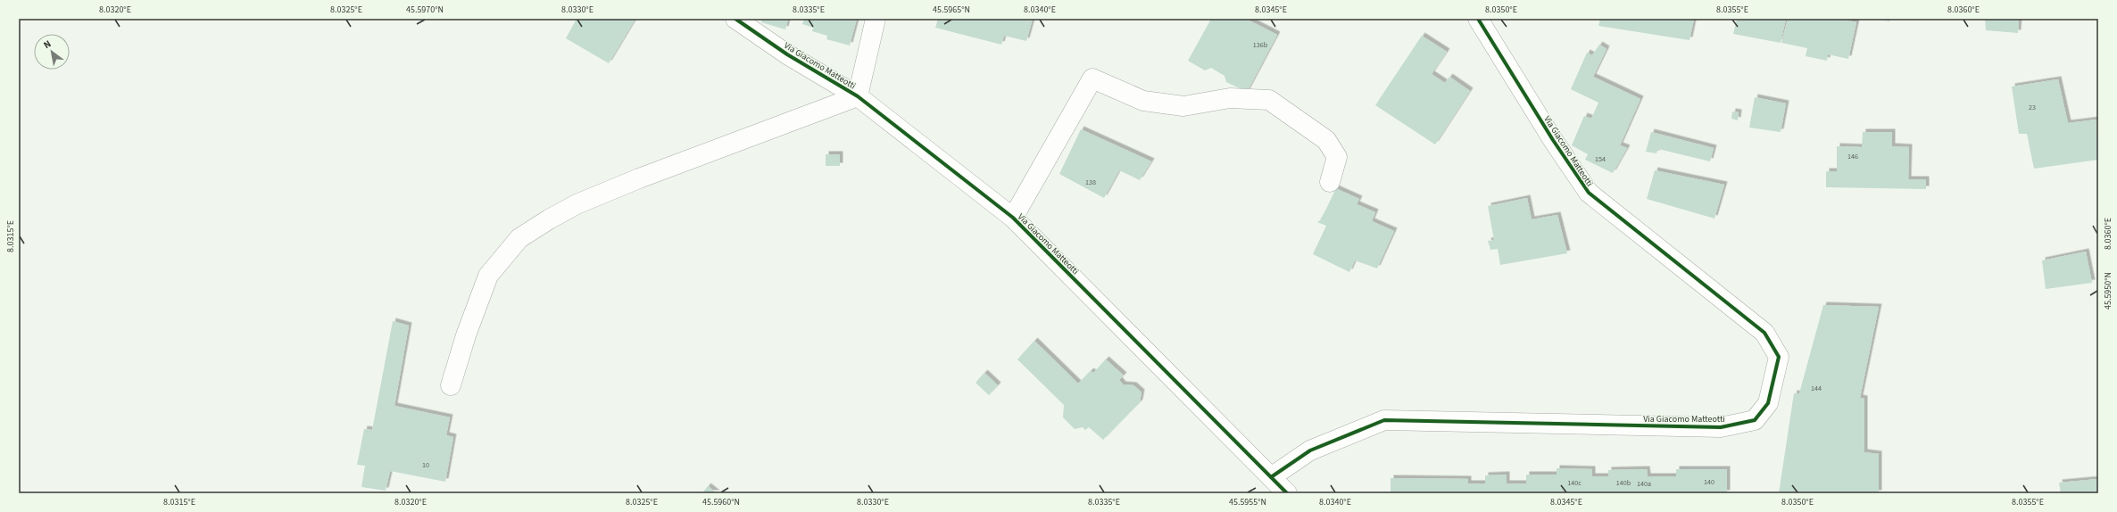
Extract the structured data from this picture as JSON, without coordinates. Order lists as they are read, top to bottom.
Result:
{
  "streets": {
    "street": ["Via Giacomo Matteotti"]
  },
  "house_numbers": [
    "136b",
    "23",
    "146",
    "154",
    "138",
    "144",
    "10",
    "140",
    "140c",
    "140b",
    "140a"
  ],
  "north": "top left",
  "coordinates": [
    "8.0320°E",
    "8.0325°E",
    "45.5970°N",
    "8.0330°E",
    "8.0335°E",
    "45.5965°N",
    "8.0340°E",
    "8.0345°E",
    "8.0350°E",
    "8.0355°E",
    "8.0360°E",
    "8.0315°E",
    "45.5950°N",
    "45.5960°N",
    "45.5955°N"
  ]
}
